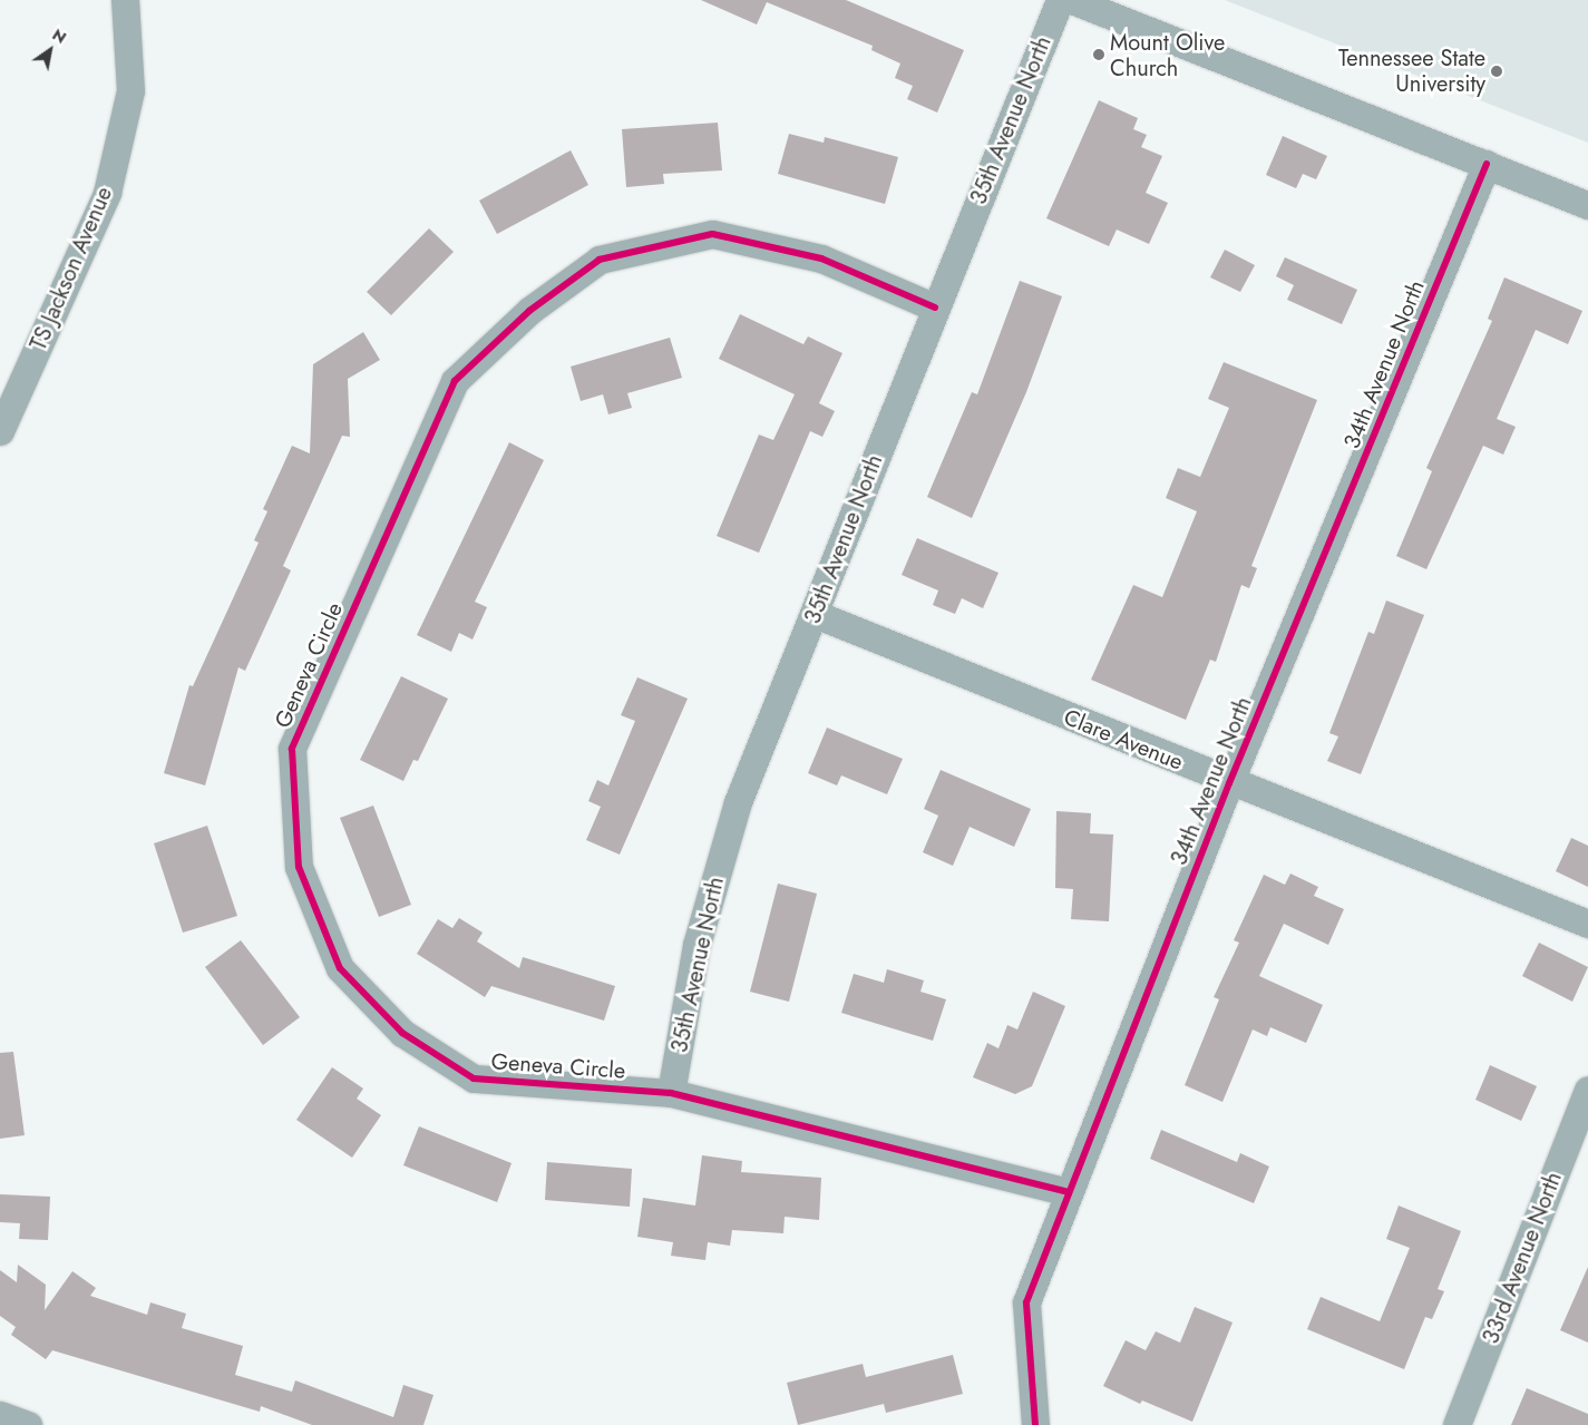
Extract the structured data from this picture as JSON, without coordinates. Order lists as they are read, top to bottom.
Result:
{
  "streets": {
    "street": [
      "35th Avenue North",
      "TS Jackson Avenue",
      "34th Avenue North",
      "Geneva Circle",
      "Clare Avenue",
      "33rd Avenue North"
    ]
  },
  "crossings": [
    ["35th Avenue North", "Geneva Circle"],
    ["35th Avenue North", "Clare Avenue"],
    ["34th Avenue North", "Geneva Circle"],
    ["34th Avenue North", "Clare Avenue"]
  ],
  "places": ["Mount Olive Church", "Tennessee State University"],
  "north": "top right"
}
